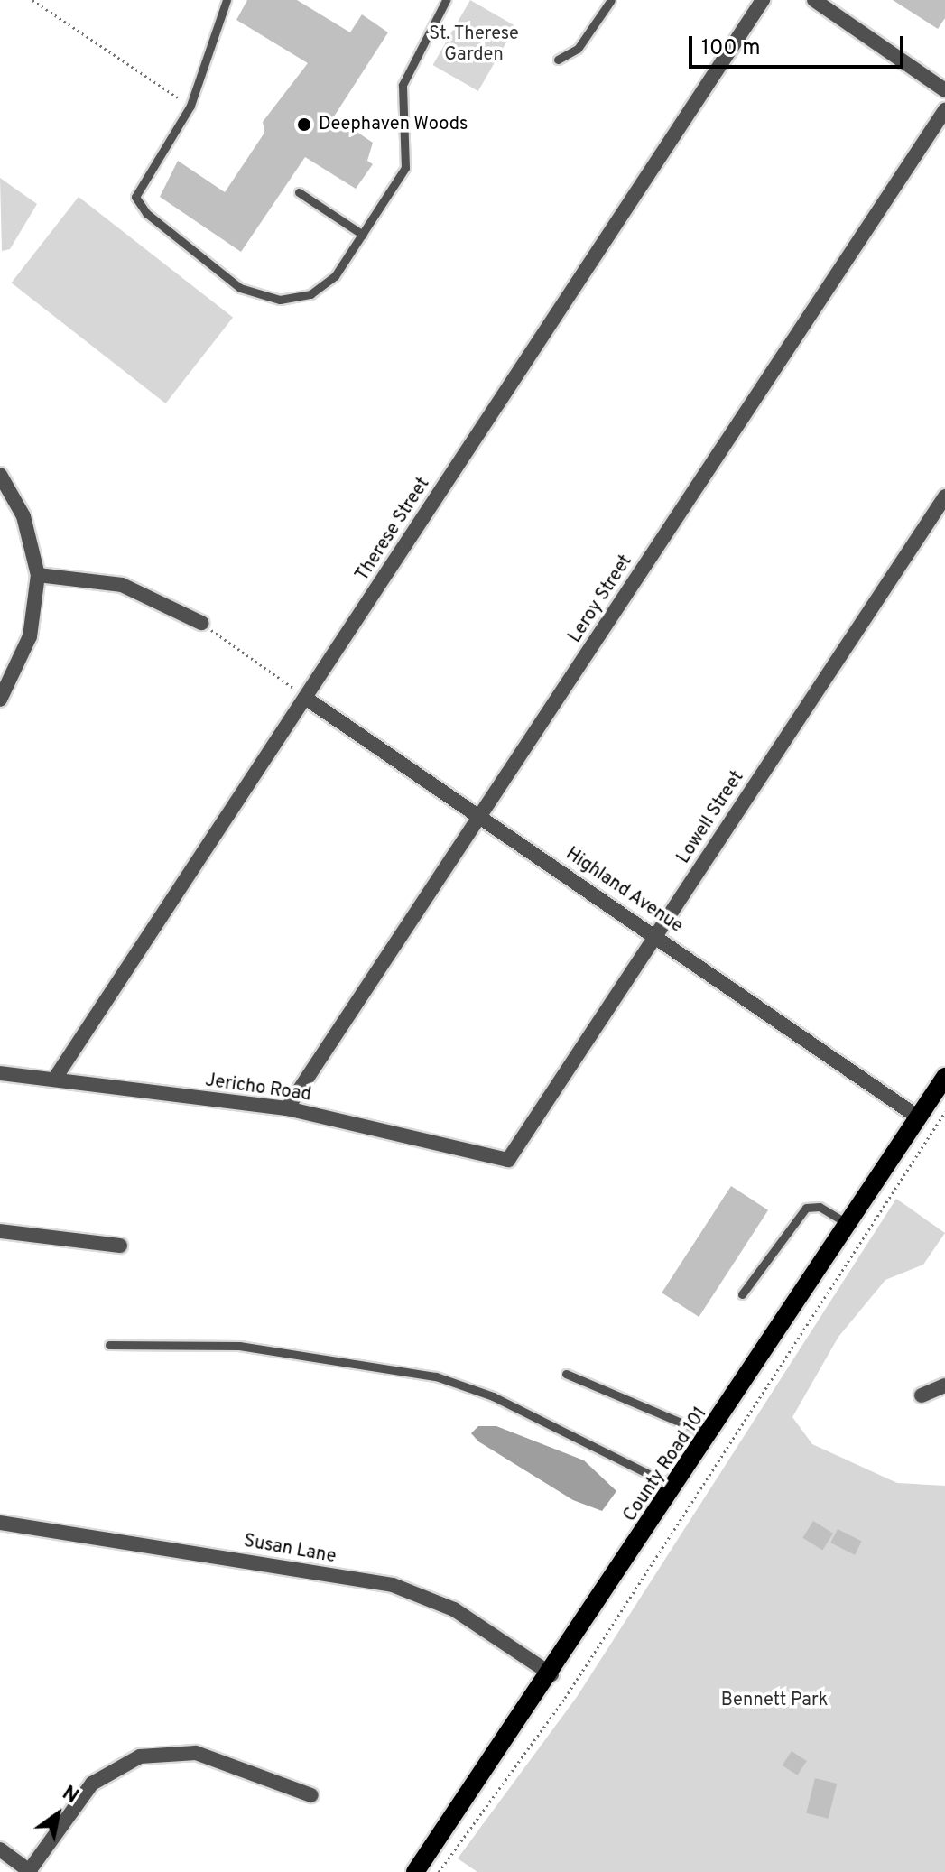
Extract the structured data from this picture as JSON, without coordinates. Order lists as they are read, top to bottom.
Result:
{
  "streets": {
    "main road": ["County Road 101"],
    "street": [
      "Therese Street",
      "Leroy Street",
      "Lowell Street",
      "Highland Avenue",
      "Jericho Road",
      "Susan Lane"
    ]
  },
  "crossings": [
    ["Therese Street", "Highland Avenue"],
    ["Therese Street", "Jericho Road"],
    ["Leroy Street", "Highland Avenue"],
    ["Leroy Street", "Jericho Road"],
    ["Lowell Street", "Highland Avenue"],
    ["Lowell Street", "Jericho Road"],
    ["Highland Avenue", "County Road 101"],
    ["County Road 101", "Susan Lane"]
  ],
  "parks": ["St. Therese Garden", "Bennett Park"],
  "places": ["Deephaven Woods"],
  "scale_bar": "100 m",
  "north": "top right"
}
